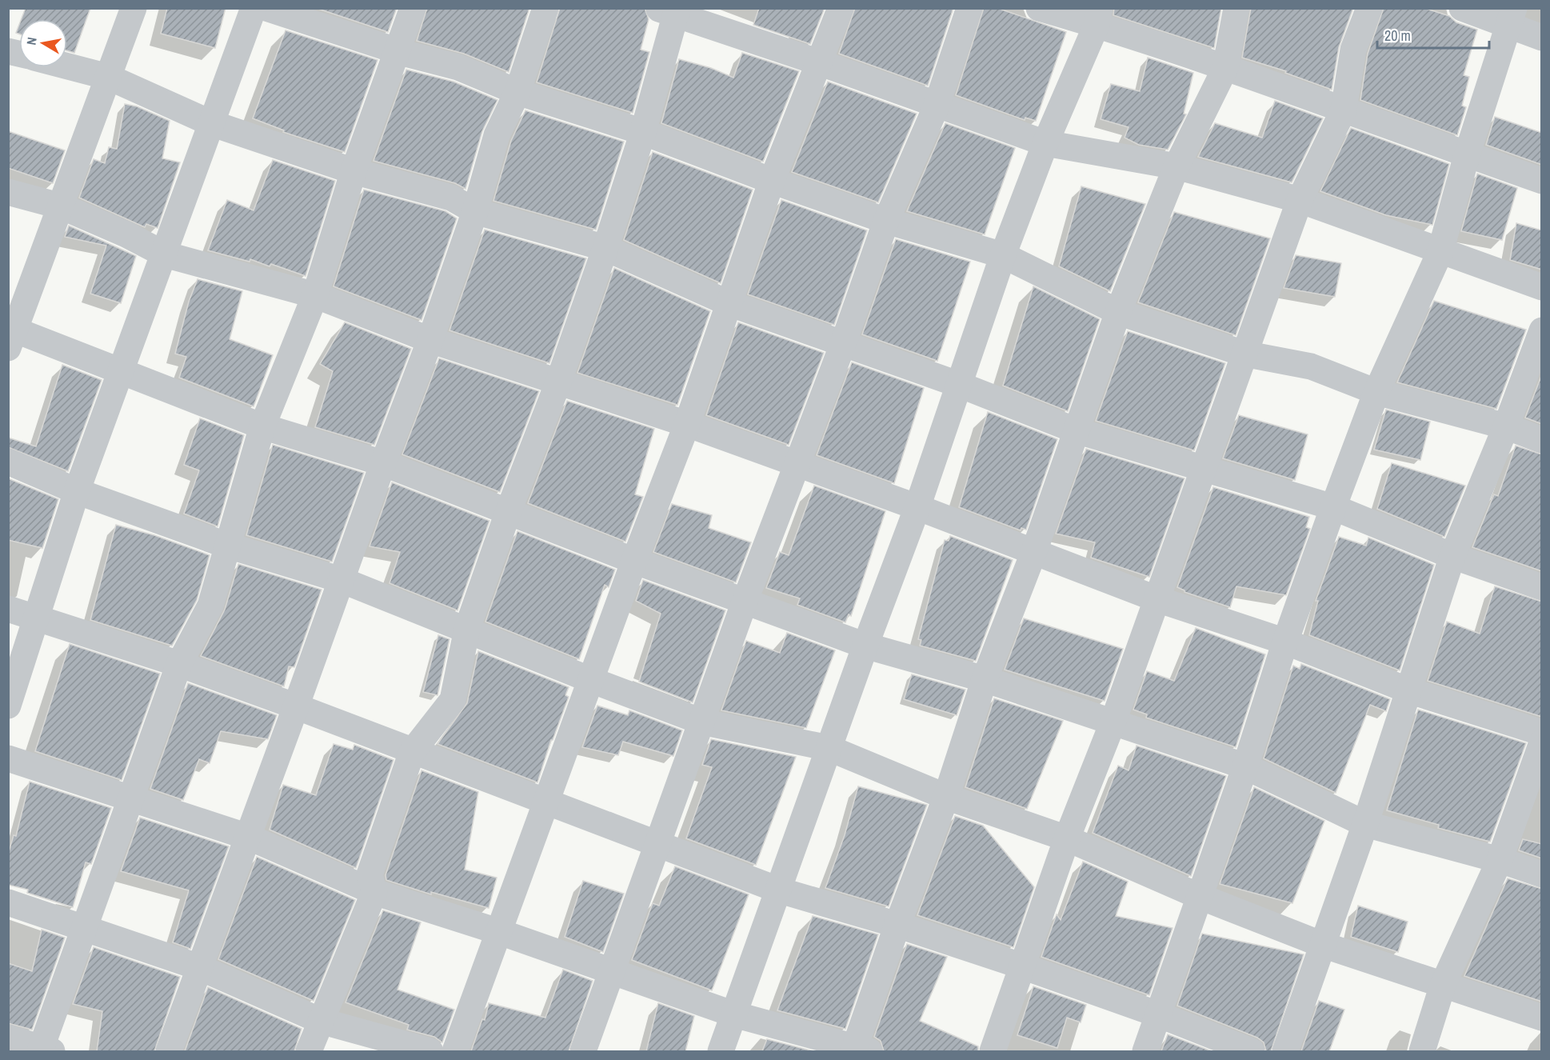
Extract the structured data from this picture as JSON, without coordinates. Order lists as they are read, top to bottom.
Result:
{
  "scale_bar": "20 m",
  "north": "left"
}
